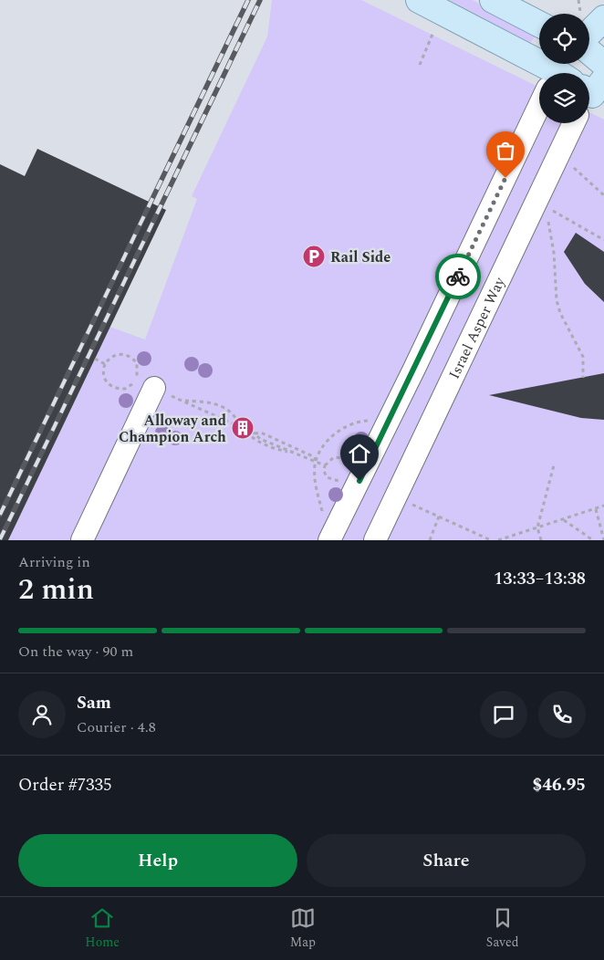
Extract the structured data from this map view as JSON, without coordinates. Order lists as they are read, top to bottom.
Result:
{
  "streets": {
    "street": ["Israel Asper Way"]
  },
  "places": {
    "parking": ["Rail Side"],
    "building": ["Alloway and Champion Arch"]
  },
  "page": {
    "heading": ["2 min", "Arriving in", "13:33–13:38"],
    "panel": [
      "Sam",
      "Courier · 4.8",
      "Order #7335",
      "$46.95"
    ],
    "bar": "On the way · 90 m",
    "buttons": ["Help", "Share"],
    "tabs": ["Home", "Map", "Saved"]
  }
}
